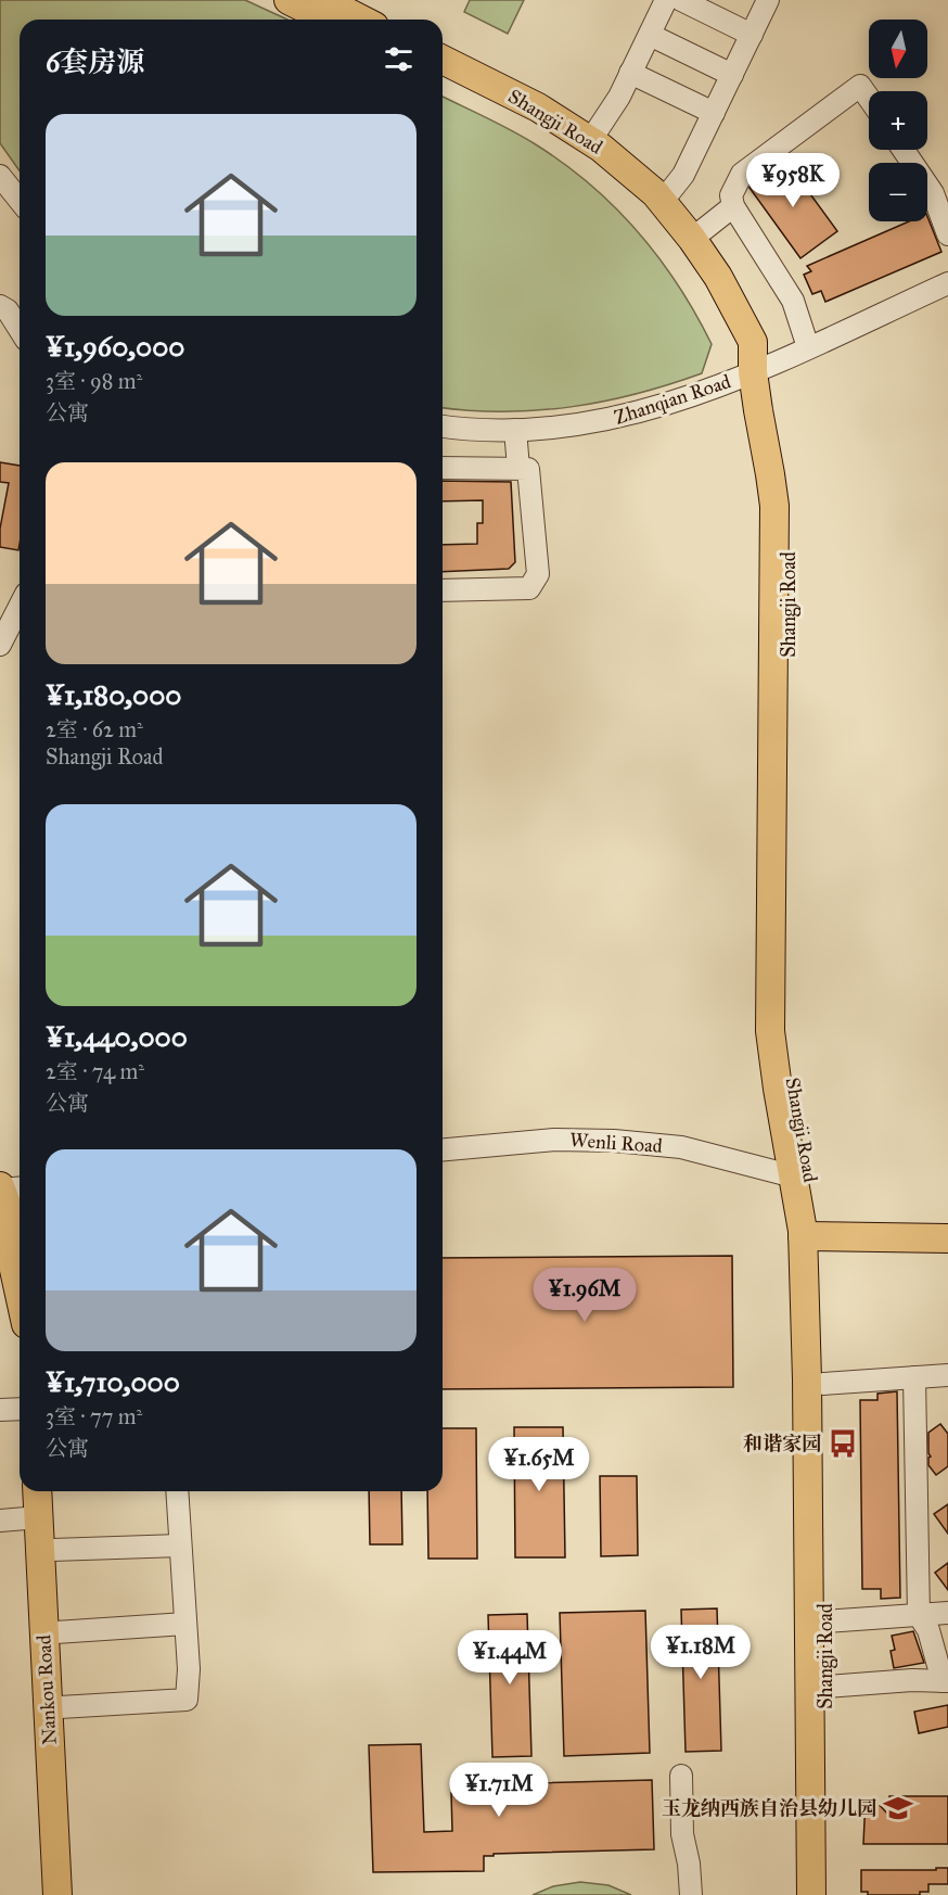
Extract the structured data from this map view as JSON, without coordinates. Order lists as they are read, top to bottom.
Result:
{
  "streets": {
    "main road": ["Shangji Road", "Nankou Road"],
    "street": ["Zhanqian Road", "Wenli Road"]
  },
  "crossings": [
    ["Shangji Road", "Zhanqian Road"],
    ["Shangji Road", "Wenli Road"]
  ],
  "places": {
    "bus stop": ["和谐家园"],
    "school or university": ["玉龙纳西族自治县幼儿园"]
  },
  "north": "bottom",
  "page": {
    "map_buttons": ["+", "−"],
    "heading": "6套房源",
    "list": [
      {
        "name": "¥1,960,000",
        "note": "3室 · 98 m² · 公寓"
      },
      {
        "name": "¥1,180,000",
        "note": "2室 · 62 m² · Shangji Road"
      },
      {
        "name": "¥1,440,000",
        "note": "2室 · 74 m² · 公寓"
      },
      {
        "name": "¥1,710,000",
        "note": "3室 · 77 m² · 公寓"
      }
    ],
    "price": [
      "¥958K",
      "¥1.96M",
      "¥1.65M",
      "¥1.18M",
      "¥1.44M",
      "¥1.71M"
    ]
  }
}
